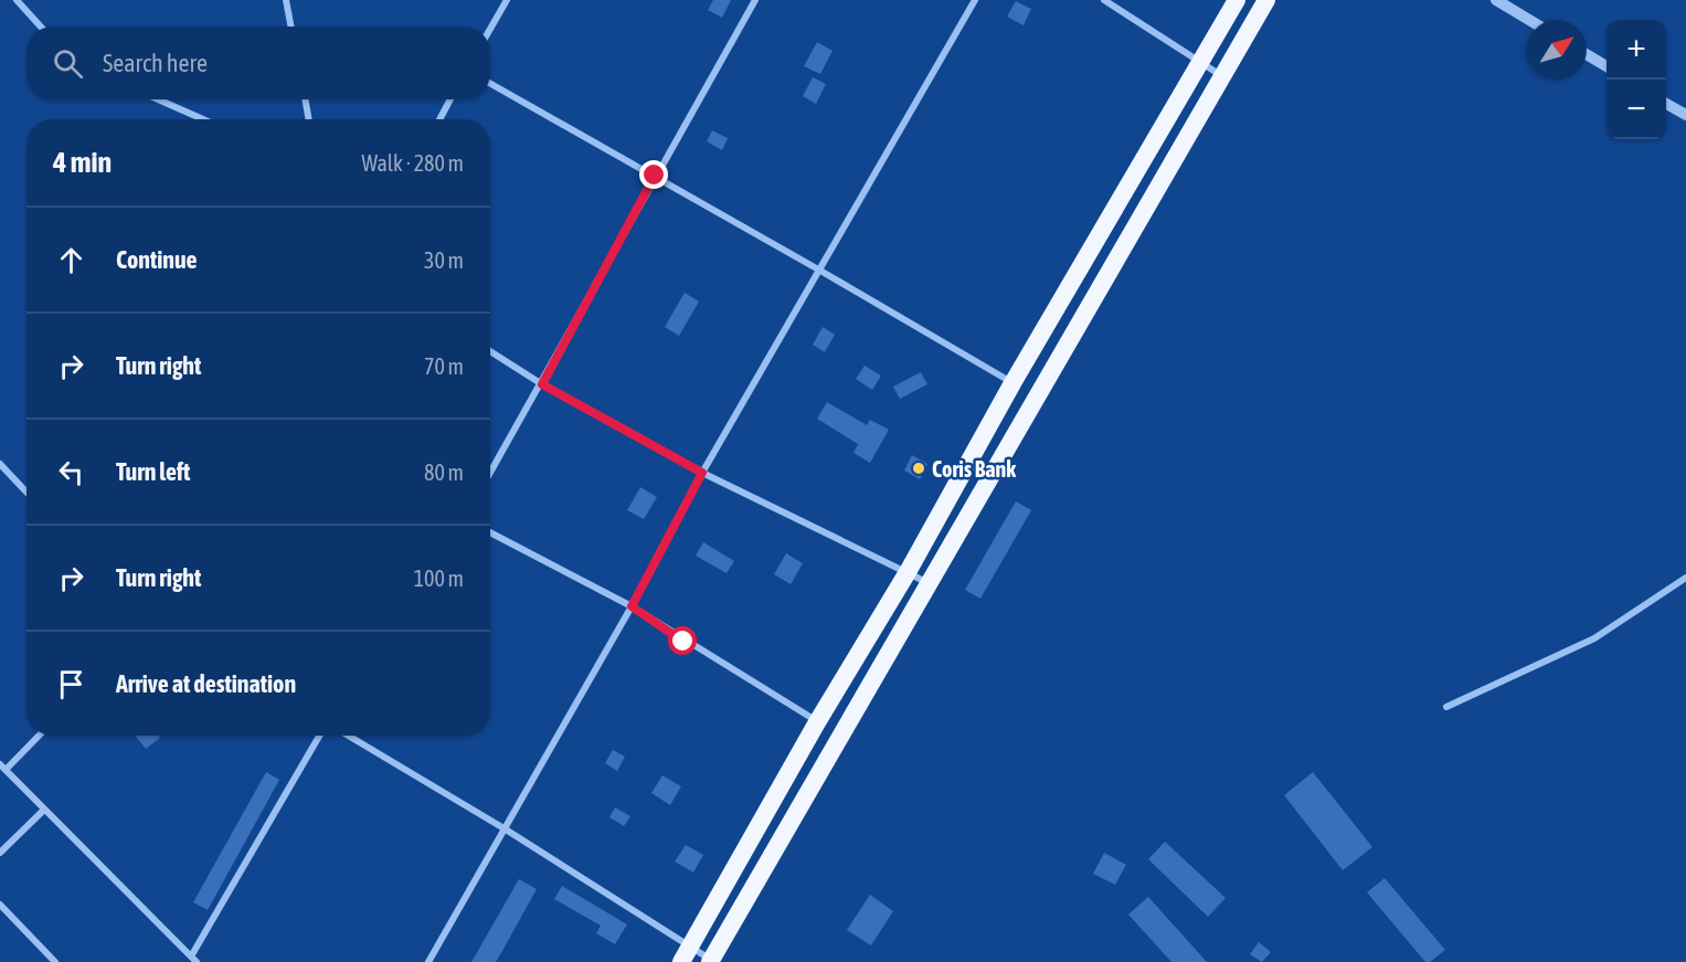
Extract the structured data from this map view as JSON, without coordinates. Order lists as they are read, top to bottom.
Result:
{
  "places": ["Coris Bank"],
  "north": "top right",
  "page": {
    "map_buttons": ["+", "−"],
    "search": "Search here",
    "heading": ["4 min", "Walk · 280 m"],
    "list": [
      ["Continue", "30 m"],
      ["Turn right", "70 m"],
      ["Turn left", "80 m"],
      ["Turn right", "100 m"],
      "Arrive at destination"
    ]
  }
}
